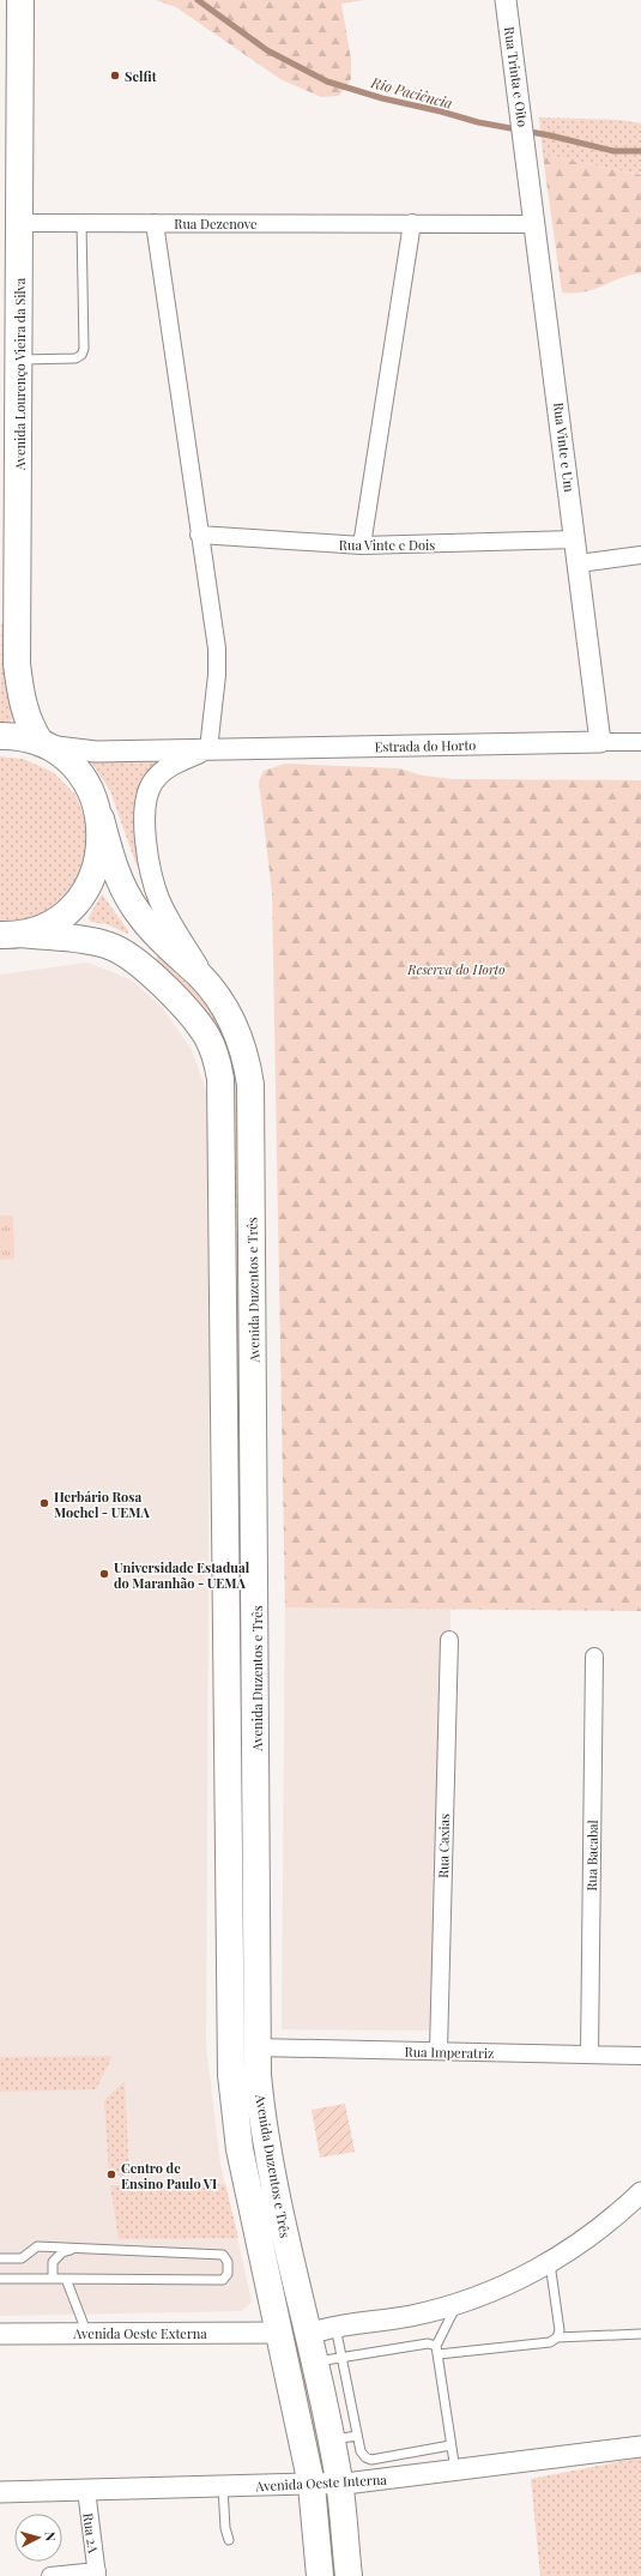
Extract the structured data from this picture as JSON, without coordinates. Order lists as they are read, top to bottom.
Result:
{
  "streets": {
    "main road": ["Avenida Lourenço Vieira da Silva", "Avenida Duzentos e Três"],
    "street": [
      "Rua Trinta e Oito",
      "Rua Dezenove",
      "Rua Vinte e Um",
      "Rua Vinte e Dois",
      "Estrada do Horto",
      "Rua Caxias",
      "Rua Bacabal",
      "Rua Imperatriz",
      "Avenida Oeste Externa",
      "Avenida Oeste Interna",
      "Rua 2A"
    ]
  },
  "crossings": [
    ["Rua Trinta e Oito", "Rua Vinte e Um"],
    ["Rua Dezenove", "Avenida Lourenço Vieira da Silva"],
    ["Rua Dezenove", "Rua Vinte e Um"],
    ["Avenida Lourenço Vieira da Silva", "Estrada do Horto"],
    ["Avenida Lourenço Vieira da Silva", "Avenida Duzentos e Três"],
    ["Rua Vinte e Um", "Rua Vinte e Dois"],
    ["Rua Vinte e Um", "Estrada do Horto"],
    ["Estrada do Horto", "Avenida Duzentos e Três"],
    ["Avenida Duzentos e Três", "Rua Imperatriz"],
    ["Avenida Duzentos e Três", "Avenida Oeste Externa"],
    ["Avenida Duzentos e Três", "Avenida Oeste Interna"],
    ["Rua Caxias", "Rua Imperatriz"],
    ["Rua Bacabal", "Rua Imperatriz"],
    ["Avenida Oeste Interna", "Rua 2A"]
  ],
  "water": ["Rio Paciência"],
  "parks": ["Reserva do Horto"],
  "places": [
    "Selfit",
    "Herbário Rosa Mochel - UEMA",
    "Universidade Estadual do Maranhão - UEMA",
    "Centro de Ensino Paulo VI"
  ],
  "north": "right"
}
